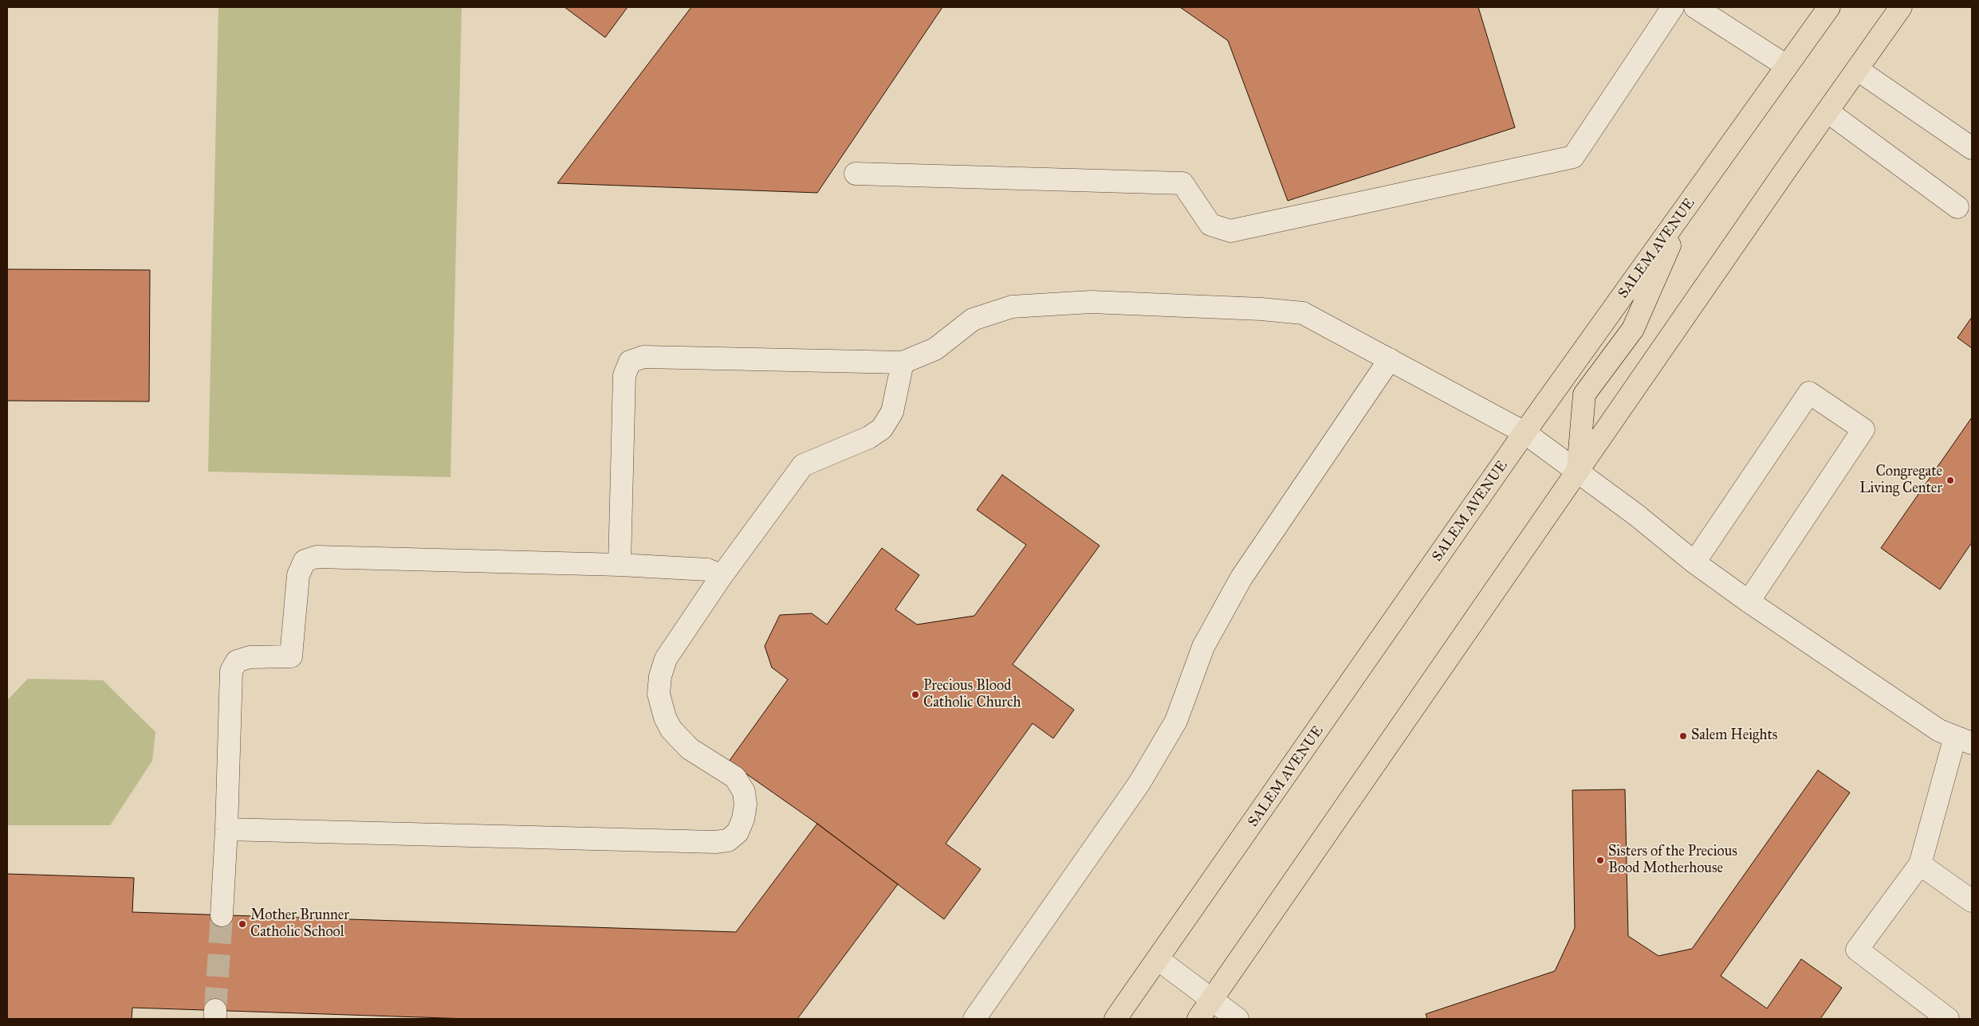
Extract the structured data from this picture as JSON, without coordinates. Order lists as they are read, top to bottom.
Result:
{
  "streets": {
    "main road": ["SALEM AVENUE"]
  },
  "places": [
    "Congregate Living Center",
    "Precious Blood Catholic Church",
    "Salem Heights",
    "Sisters of the Precious Bood Motherhouse",
    "Mother Brunner Catholic School"
  ]
}
